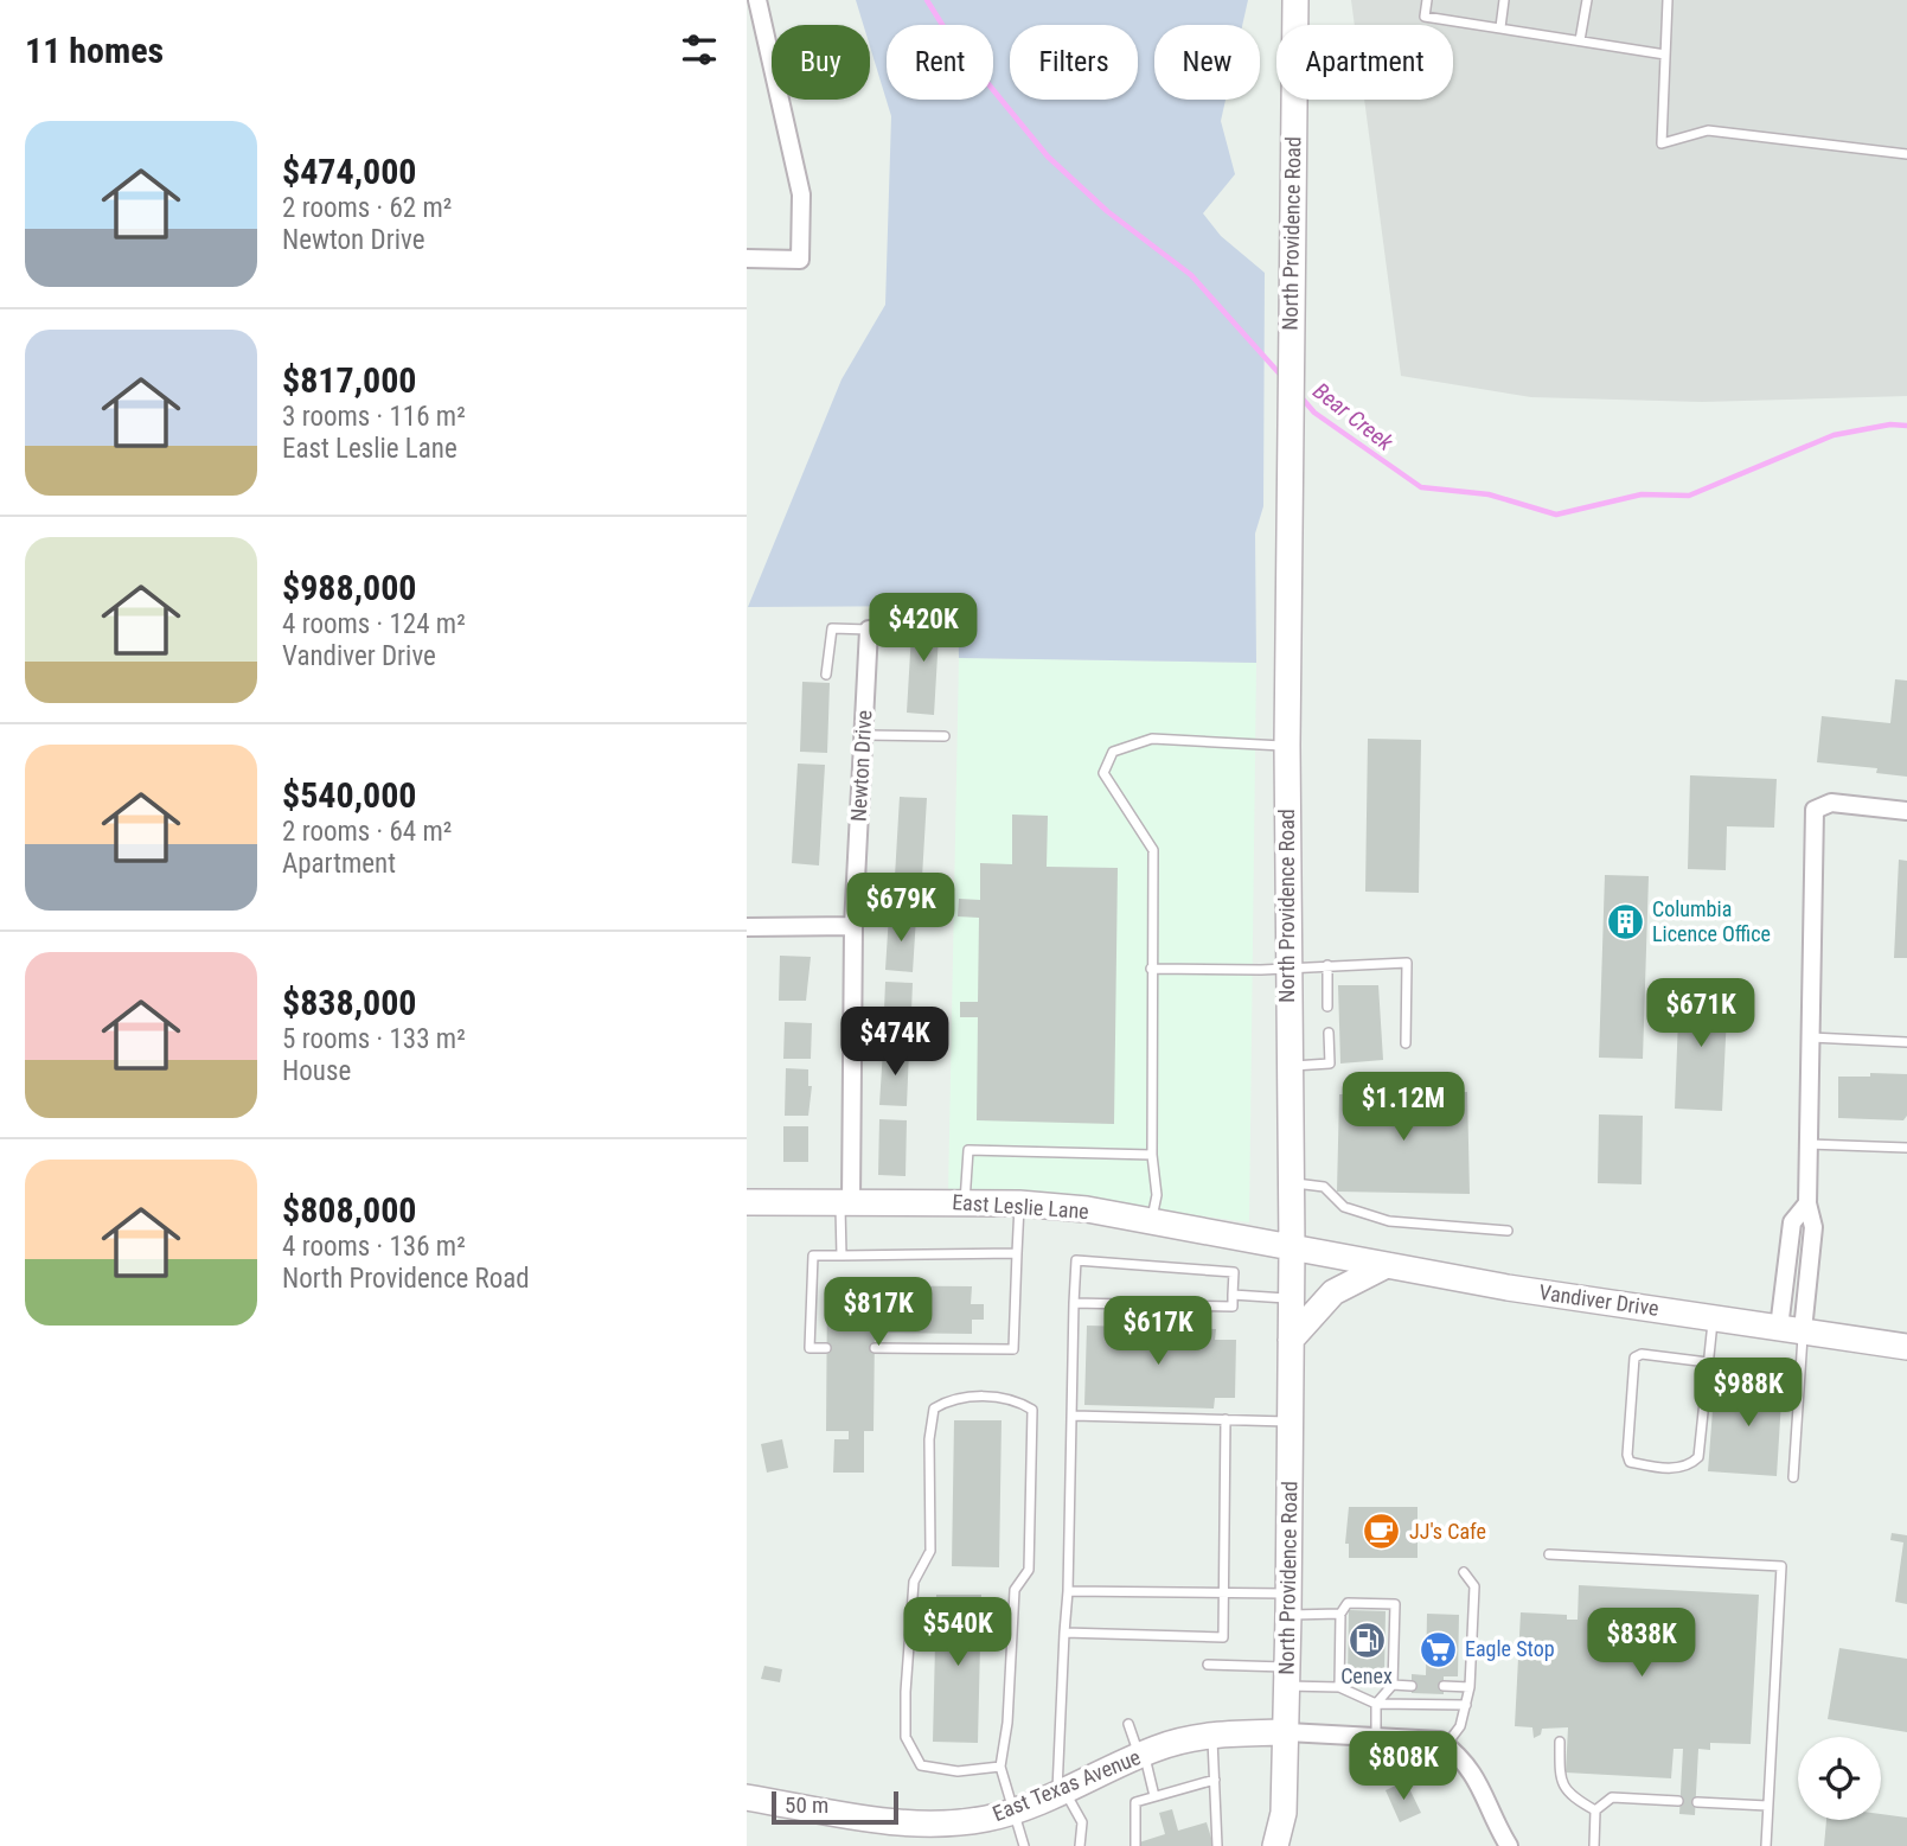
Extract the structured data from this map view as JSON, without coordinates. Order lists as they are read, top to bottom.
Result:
{
  "streets": {
    "street": [
      "North Providence Road",
      "Newton Drive",
      "East Leslie Lane",
      "Vandiver Drive",
      "East Texas Avenue"
    ]
  },
  "crossings": [
    ["North Providence Road", "East Leslie Lane"],
    ["North Providence Road", "Vandiver Drive"],
    ["North Providence Road", "East Texas Avenue"],
    ["Newton Drive", "East Leslie Lane"],
    ["East Leslie Lane", "Vandiver Drive"]
  ],
  "water": ["Bear Creek"],
  "places": {
    "building": ["Columbia Licence Office"],
    "cafe": ["JJ's Cafe"],
    "fuel station": ["Cenex"],
    "supermarket": ["Eagle Stop"]
  },
  "scale_bar": "50 m",
  "page": {
    "heading": "11 homes",
    "chip": [
      "Buy",
      "Rent",
      "Filters",
      "New",
      "Apartment"
    ],
    "list": [
      {
        "name": "$474,000",
        "note": "2 rooms · 62 m² · Newton Drive"
      },
      {
        "name": "$817,000",
        "note": "3 rooms · 116 m² · East Leslie Lane"
      },
      {
        "name": "$988,000",
        "note": "4 rooms · 124 m² · Vandiver Drive"
      },
      {
        "name": "$540,000",
        "note": "2 rooms · 64 m² · Apartment"
      },
      {
        "name": "$838,000",
        "note": "5 rooms · 133 m² · House"
      },
      {
        "name": "$808,000",
        "note": "4 rooms · 136 m² · North Providence Road"
      }
    ],
    "price": [
      "$420K",
      "$679K",
      "$671K",
      "$474K",
      "$1.12M",
      "$817K",
      "$617K",
      "$988K",
      "$540K",
      "$838K",
      "$808K"
    ],
    "scale": "50 m"
  }
}
